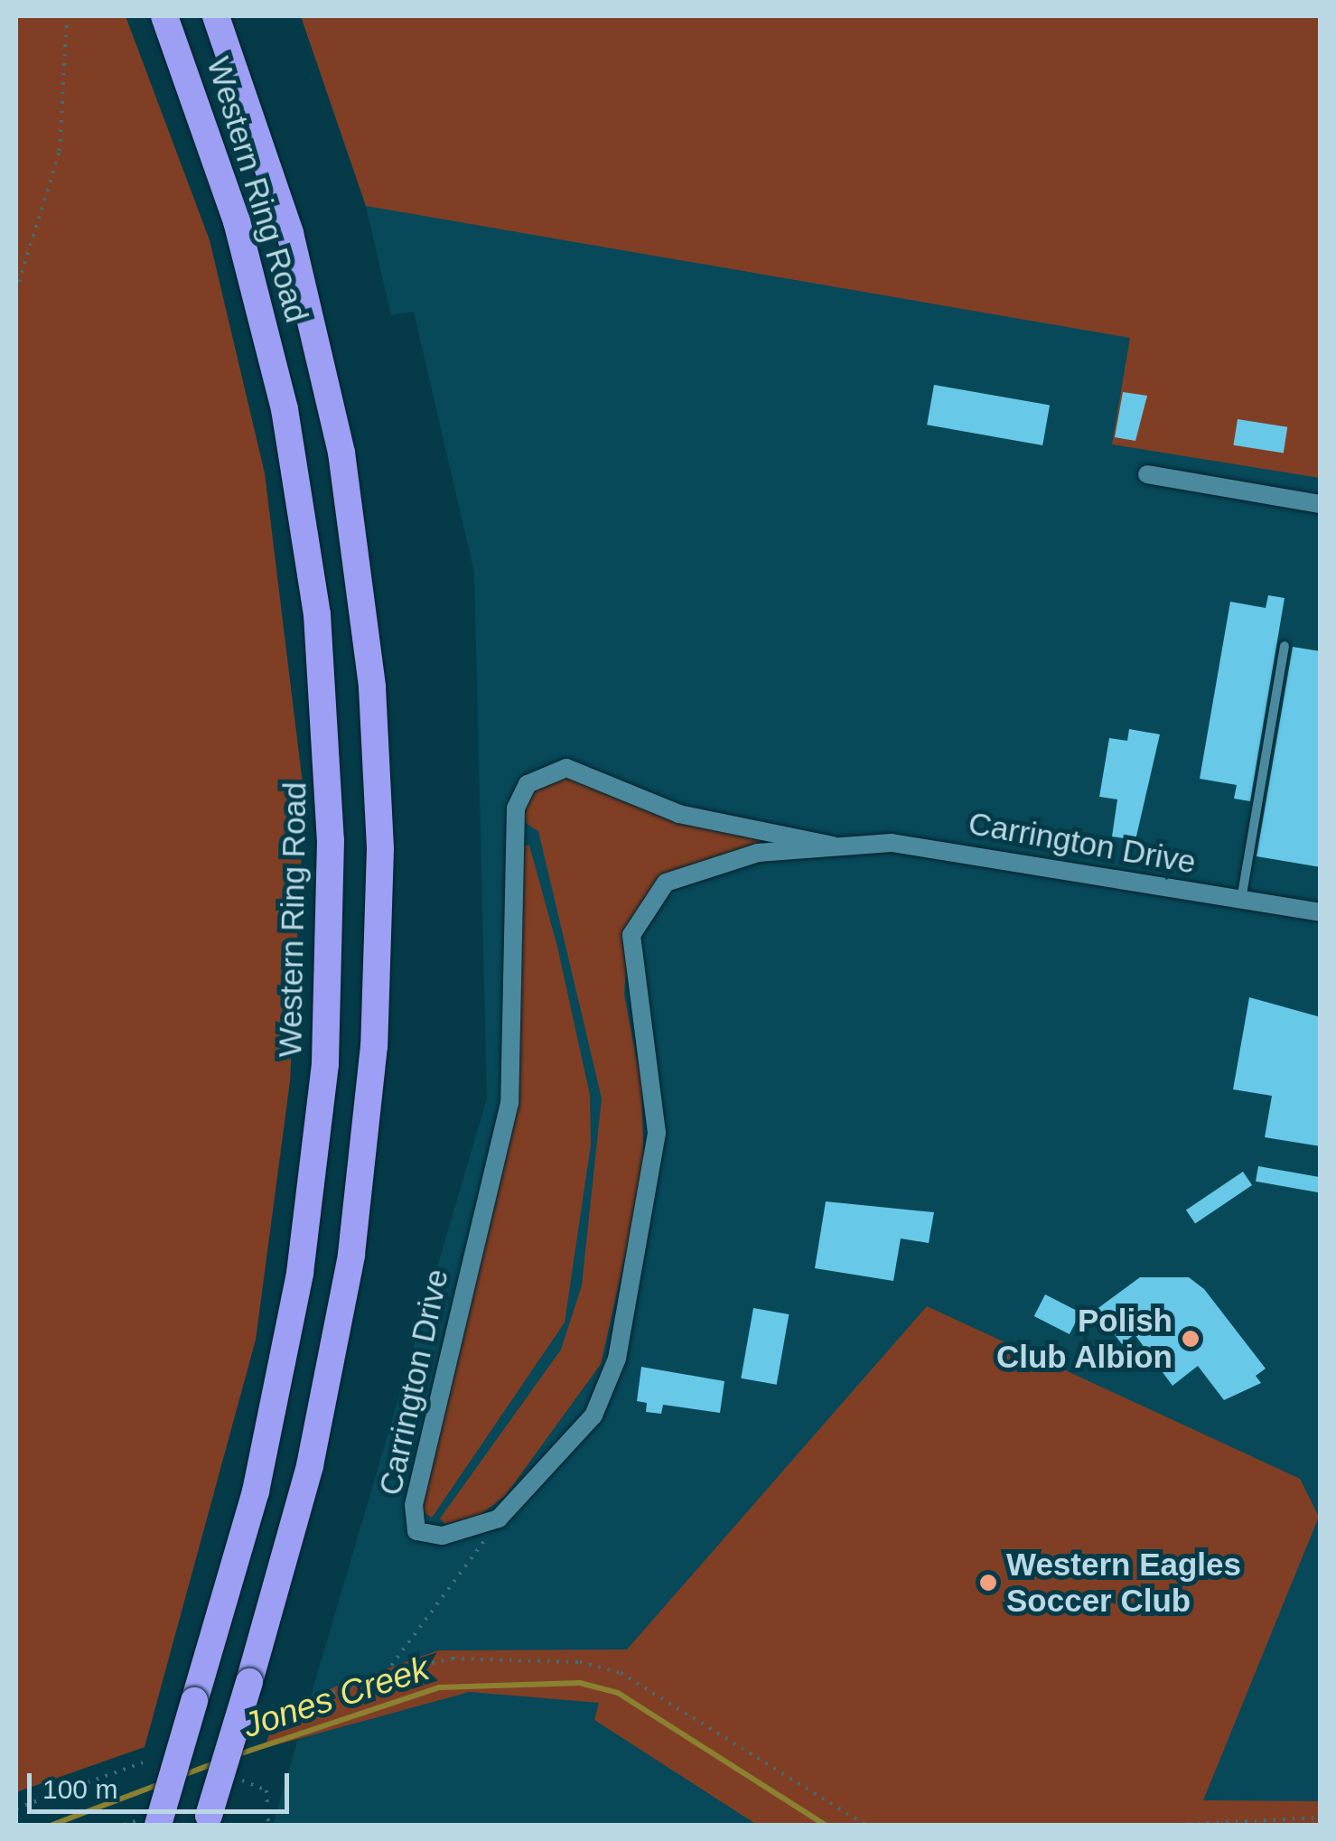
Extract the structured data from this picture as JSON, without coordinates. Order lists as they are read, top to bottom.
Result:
{
  "streets": {
    "highway": ["Western Ring Road"],
    "street": ["Carrington Drive"]
  },
  "water": ["Jones Creek"],
  "places": ["Polish Club Albion", "Western Eagles Soccer Club"],
  "scale_bar": "100 m"
}
